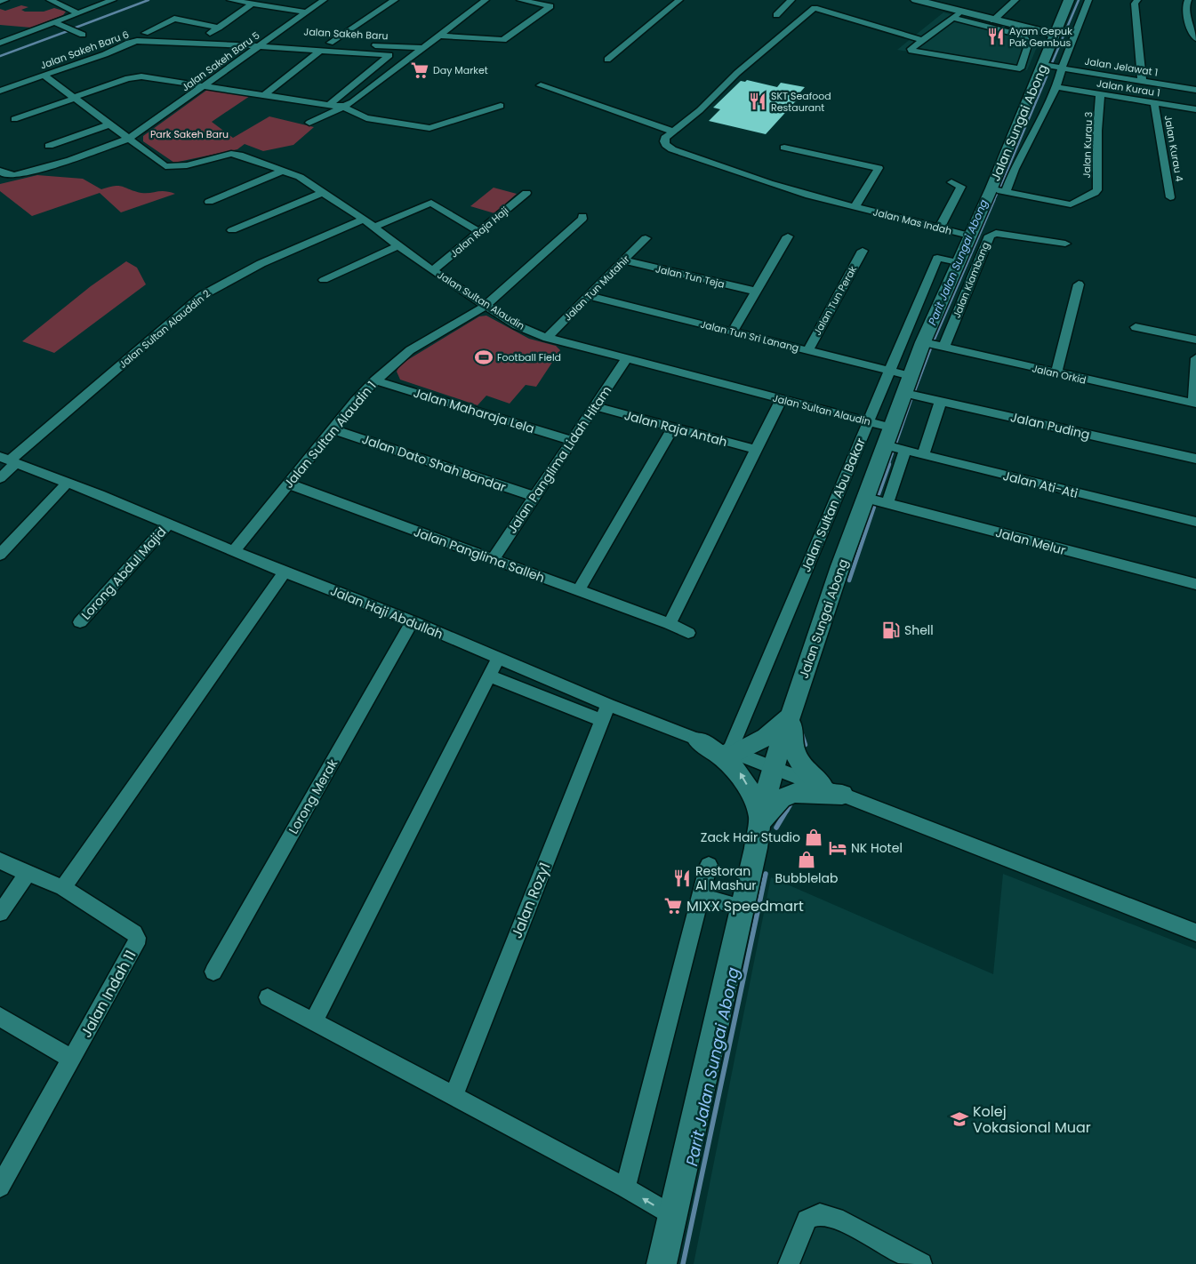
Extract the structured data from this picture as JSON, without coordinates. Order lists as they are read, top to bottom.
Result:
{
  "streets": {
    "street": [
      "Jalan Sakeh Baru",
      "Jalan Sakeh Baru 6",
      "Jalan Sakeh Baru 5",
      "Jalan Jelawat 1",
      "Jalan Kurau 1",
      "Jalan Sungai Abong",
      "Jalan Kurau 3",
      "Jalan Kurau 4",
      "Jalan Mas Indah",
      "Jalan Raja Haji",
      "Jalan Tun Teja",
      "Jalan Kiambang",
      "Jalan Tun Mutahir",
      "Jalan Sultan Alaudin",
      "Jalan Tun Perak",
      "Jalan Sultan Alauddin 2",
      "Jalan Tun Sri Lanang",
      "Jalan Orkid",
      "Jalan Maharaja Lela",
      "Jalan Puding",
      "Jalan Raja Antah",
      "Jalan Sultan Alaudin 1",
      "Jalan Panglima Lidah Hitam",
      "Jalan Dato Shah Bandar",
      "Jalan Ati-Ati",
      "Jalan Sultan Abu Bakar",
      "Jalan Melur",
      "Jalan Panglima Salleh",
      "Lorong Abdul Majid",
      "Jalan Haji Abdullah",
      "Lorong Merak",
      "Jalan Rozy1",
      "Jalan Indah 11"
    ]
  },
  "crossings": [
    ["Jalan Sakeh Baru", "Jalan Sakeh Baru 6"],
    ["Jalan Sakeh Baru", "Jalan Sakeh Baru 5"],
    ["Jalan Sakeh Baru 6", "Jalan Sakeh Baru 5"],
    ["Jalan Sakeh Baru 5", "Jalan Sultan Alaudin"],
    ["Jalan Jelawat 1", "Jalan Sungai Abong"],
    ["Jalan Kurau 1", "Jalan Kurau 3"],
    ["Jalan Kurau 1", "Jalan Kurau 4"],
    ["Jalan Sungai Abong", "Jalan Kurau 3"],
    ["Jalan Sungai Abong", "Jalan Mas Indah"],
    ["Jalan Sungai Abong", "Jalan Sultan Alaudin"],
    ["Jalan Sungai Abong", "Jalan Tun Sri Lanang"],
    ["Jalan Sungai Abong", "Jalan Orkid"],
    ["Jalan Sungai Abong", "Jalan Puding"],
    ["Jalan Sungai Abong", "Jalan Ati-Ati"],
    ["Jalan Sungai Abong", "Jalan Sultan Abu Bakar"],
    ["Jalan Sungai Abong", "Jalan Melur"],
    ["Jalan Sungai Abong", "Jalan Haji Abdullah"],
    ["Jalan Raja Haji", "Jalan Sultan Alaudin"],
    ["Jalan Tun Teja", "Jalan Tun Mutahir"],
    ["Jalan Kiambang", "Jalan Orkid"],
    ["Jalan Tun Mutahir", "Jalan Sultan Alaudin"],
    ["Jalan Tun Mutahir", "Jalan Tun Sri Lanang"],
    ["Jalan Sultan Alaudin", "Jalan Sultan Alauddin 2"],
    ["Jalan Sultan Alaudin", "Jalan Sultan Alaudin 1"],
    ["Jalan Sultan Alaudin", "Jalan Panglima Lidah Hitam"],
    ["Jalan Sultan Alaudin", "Jalan Sultan Abu Bakar"],
    ["Jalan Tun Perak", "Jalan Tun Sri Lanang"],
    ["Jalan Sultan Alauddin 2", "Jalan Haji Abdullah"],
    ["Jalan Tun Sri Lanang", "Jalan Sultan Abu Bakar"],
    ["Jalan Maharaja Lela", "Jalan Sultan Alaudin 1"],
    ["Jalan Maharaja Lela", "Jalan Panglima Lidah Hitam"],
    ["Jalan Raja Antah", "Jalan Panglima Lidah Hitam"],
    ["Jalan Sultan Alaudin 1", "Jalan Dato Shah Bandar"],
    ["Jalan Sultan Alaudin 1", "Jalan Panglima Salleh"],
    ["Jalan Sultan Alaudin 1", "Jalan Haji Abdullah"],
    ["Jalan Panglima Lidah Hitam", "Jalan Dato Shah Bandar"],
    ["Jalan Panglima Lidah Hitam", "Jalan Panglima Salleh"],
    ["Jalan Sultan Abu Bakar", "Jalan Haji Abdullah"],
    ["Lorong Abdul Majid", "Jalan Haji Abdullah"],
    ["Jalan Haji Abdullah", "Lorong Merak"],
    ["Jalan Haji Abdullah", "Jalan Rozy1"]
  ],
  "water": ["Parit Jalan Sungai Abong"],
  "parks": ["Park Sakeh Baru"],
  "places": {
    "restaurant": ["Ayam Gepuk Pak Gembus", "SKT Seafood Restaurant", "Restoran Al Mashur"],
    "supermarket": ["Day Market", "MIXX Speedmart"],
    "sports": ["Football Field"],
    "fuel station": ["Shell"],
    "shop": ["Zack Hair Studio", "Bubblelab"],
    "hotel": ["NK Hotel"],
    "school or university": ["Kolej Vokasional Muar"]
  }
}
